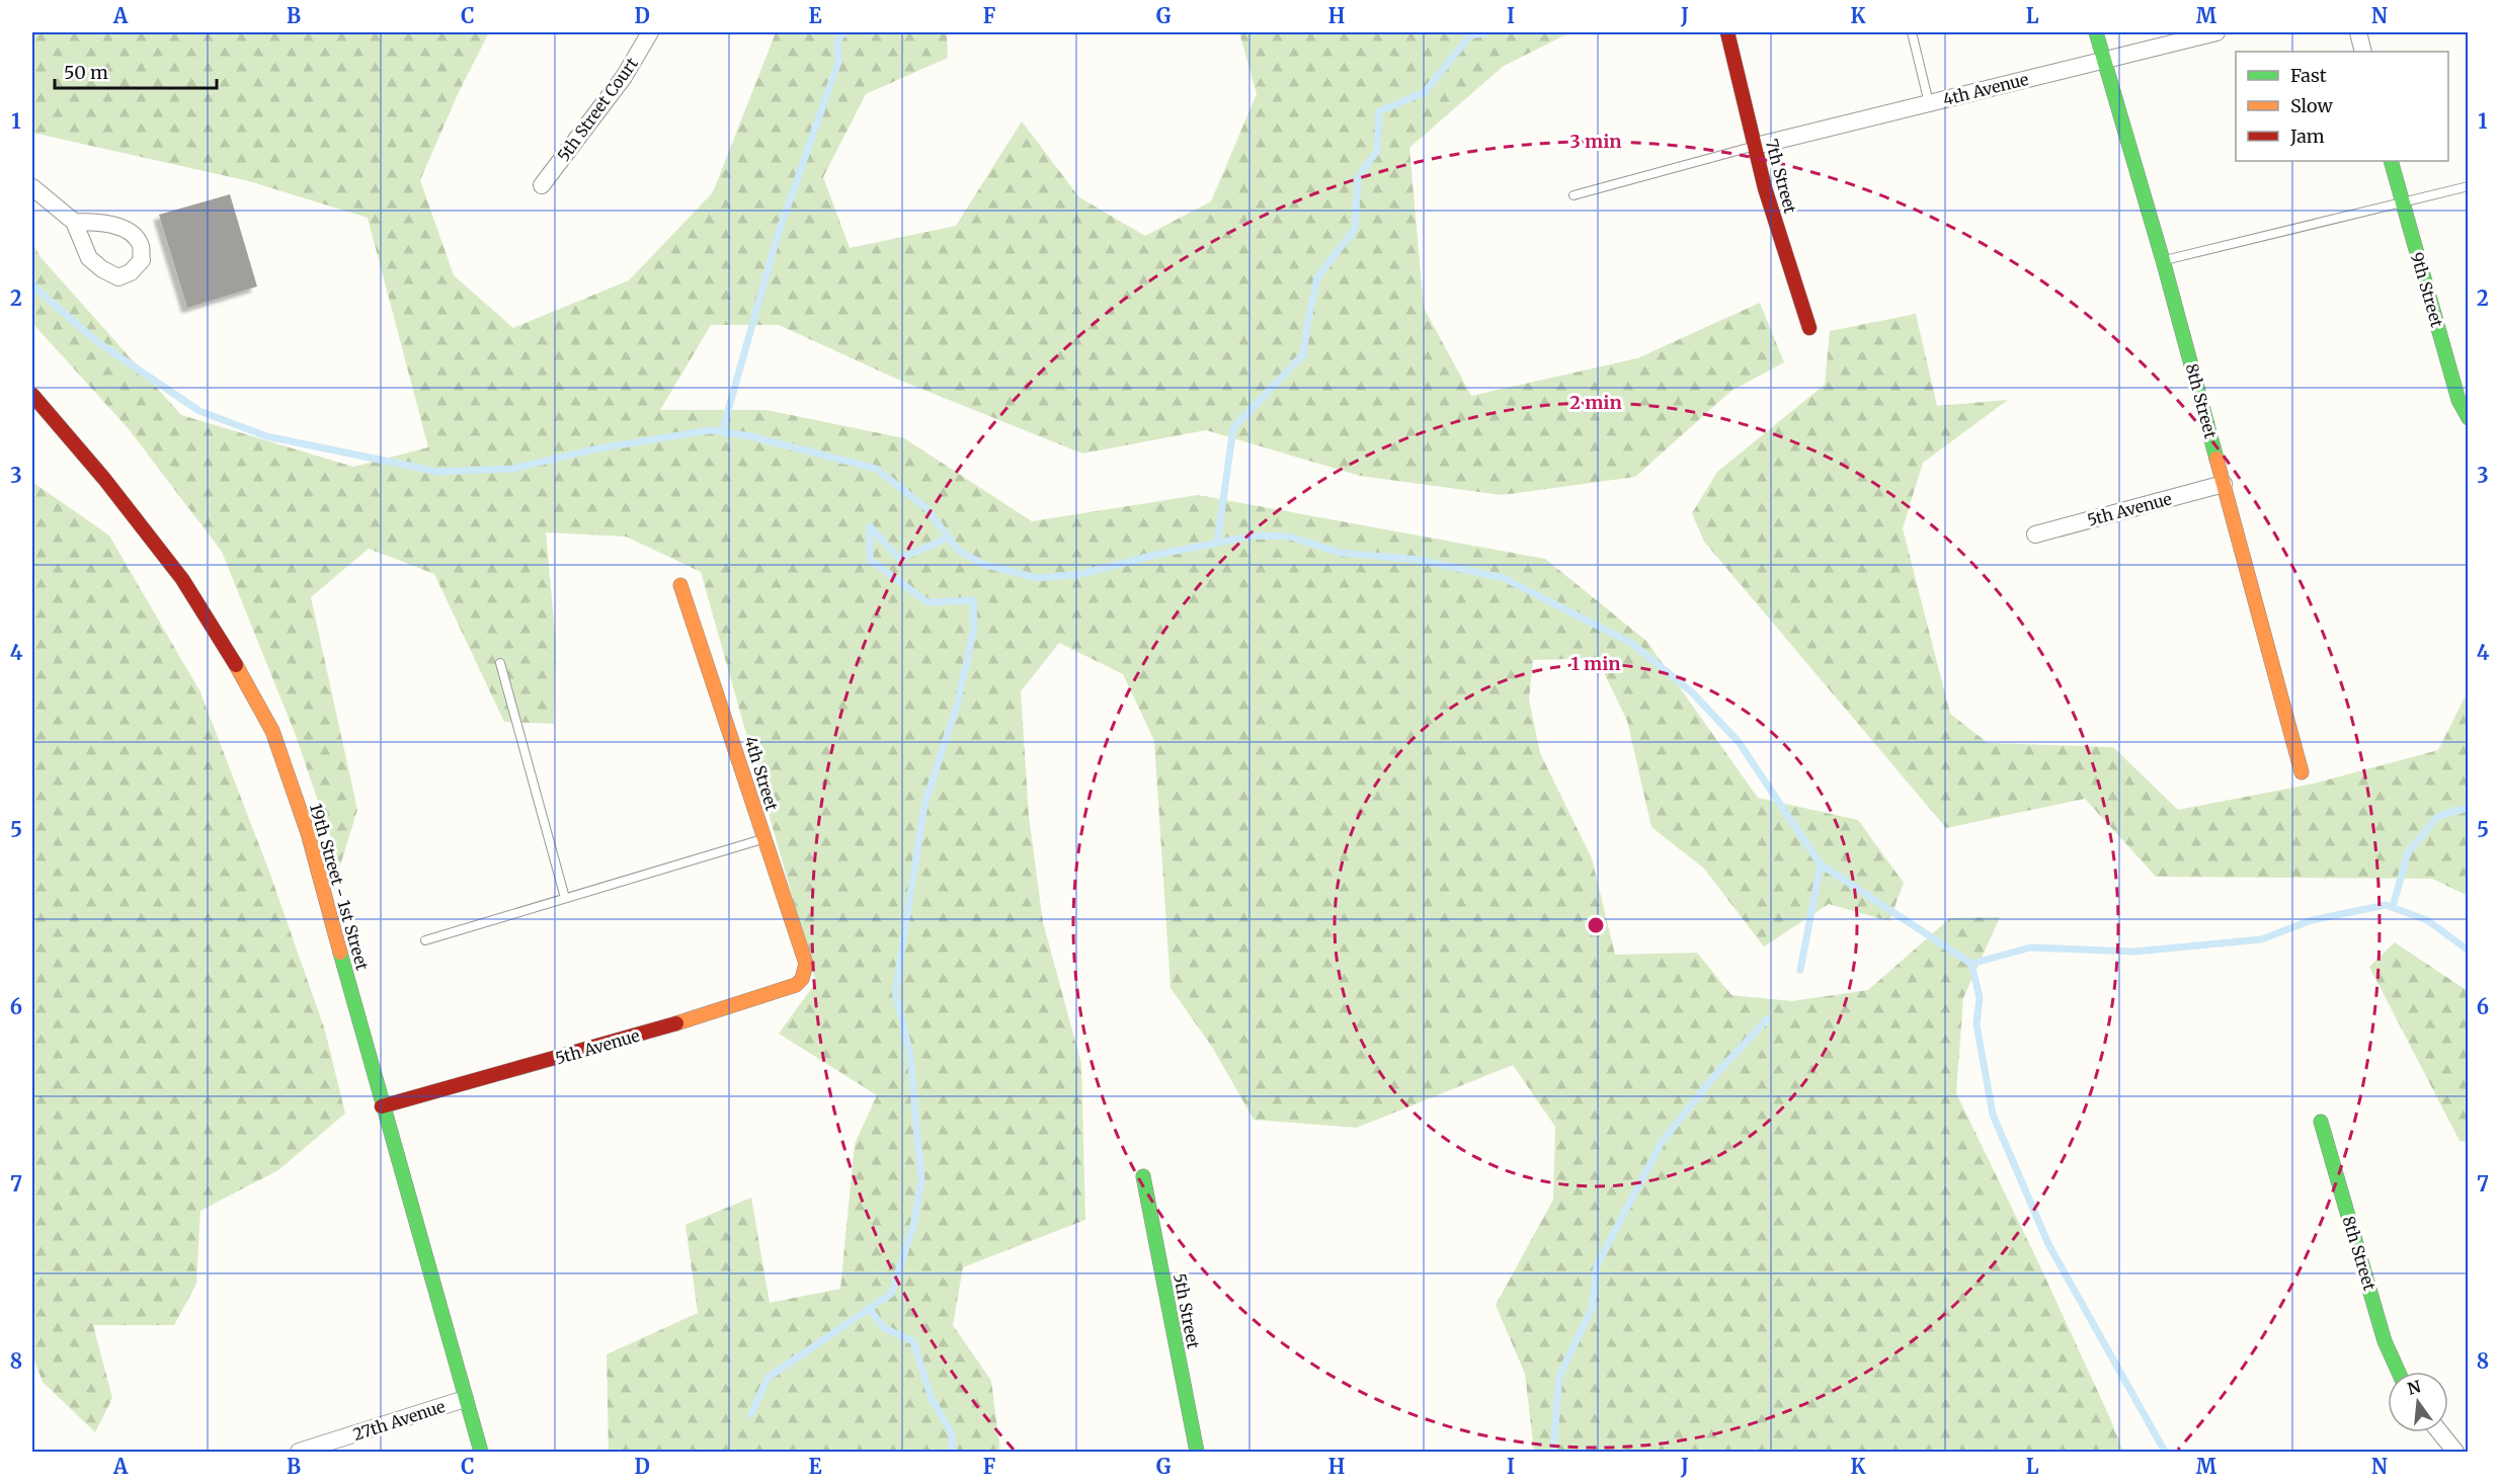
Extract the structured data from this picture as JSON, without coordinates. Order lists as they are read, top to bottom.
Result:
{
  "streets": {
    "street": [
      "4th Avenue",
      "5th Street Court",
      "7th Street",
      "9th Street",
      "8th Street",
      "5th Avenue",
      "4th Street",
      "19th Street - 1st Street",
      "5th Street",
      "27th Avenue"
    ]
  },
  "crossings": [
    ["4th Avenue", "7th Street"],
    ["4th Avenue", "8th Street"],
    ["8th Street", "5th Avenue"],
    ["5th Avenue", "4th Street"],
    ["5th Avenue", "19th Street - 1st Street"],
    ["19th Street - 1st Street", "27th Avenue"]
  ],
  "legend": ["Fast", "Slow", "Jam"],
  "scale_bar": "50 m",
  "north": "top",
  "grid": {
    "columns": [
      "A",
      "B",
      "C",
      "D",
      "E",
      "F",
      "G",
      "H",
      "I",
      "J",
      "K",
      "L",
      "M",
      "N"
    ],
    "rows": [
      "1",
      "2",
      "3",
      "4",
      "5",
      "6",
      "7",
      "8"
    ]
  },
  "rings": ["3 min", "2 min", "1 min"]
}
